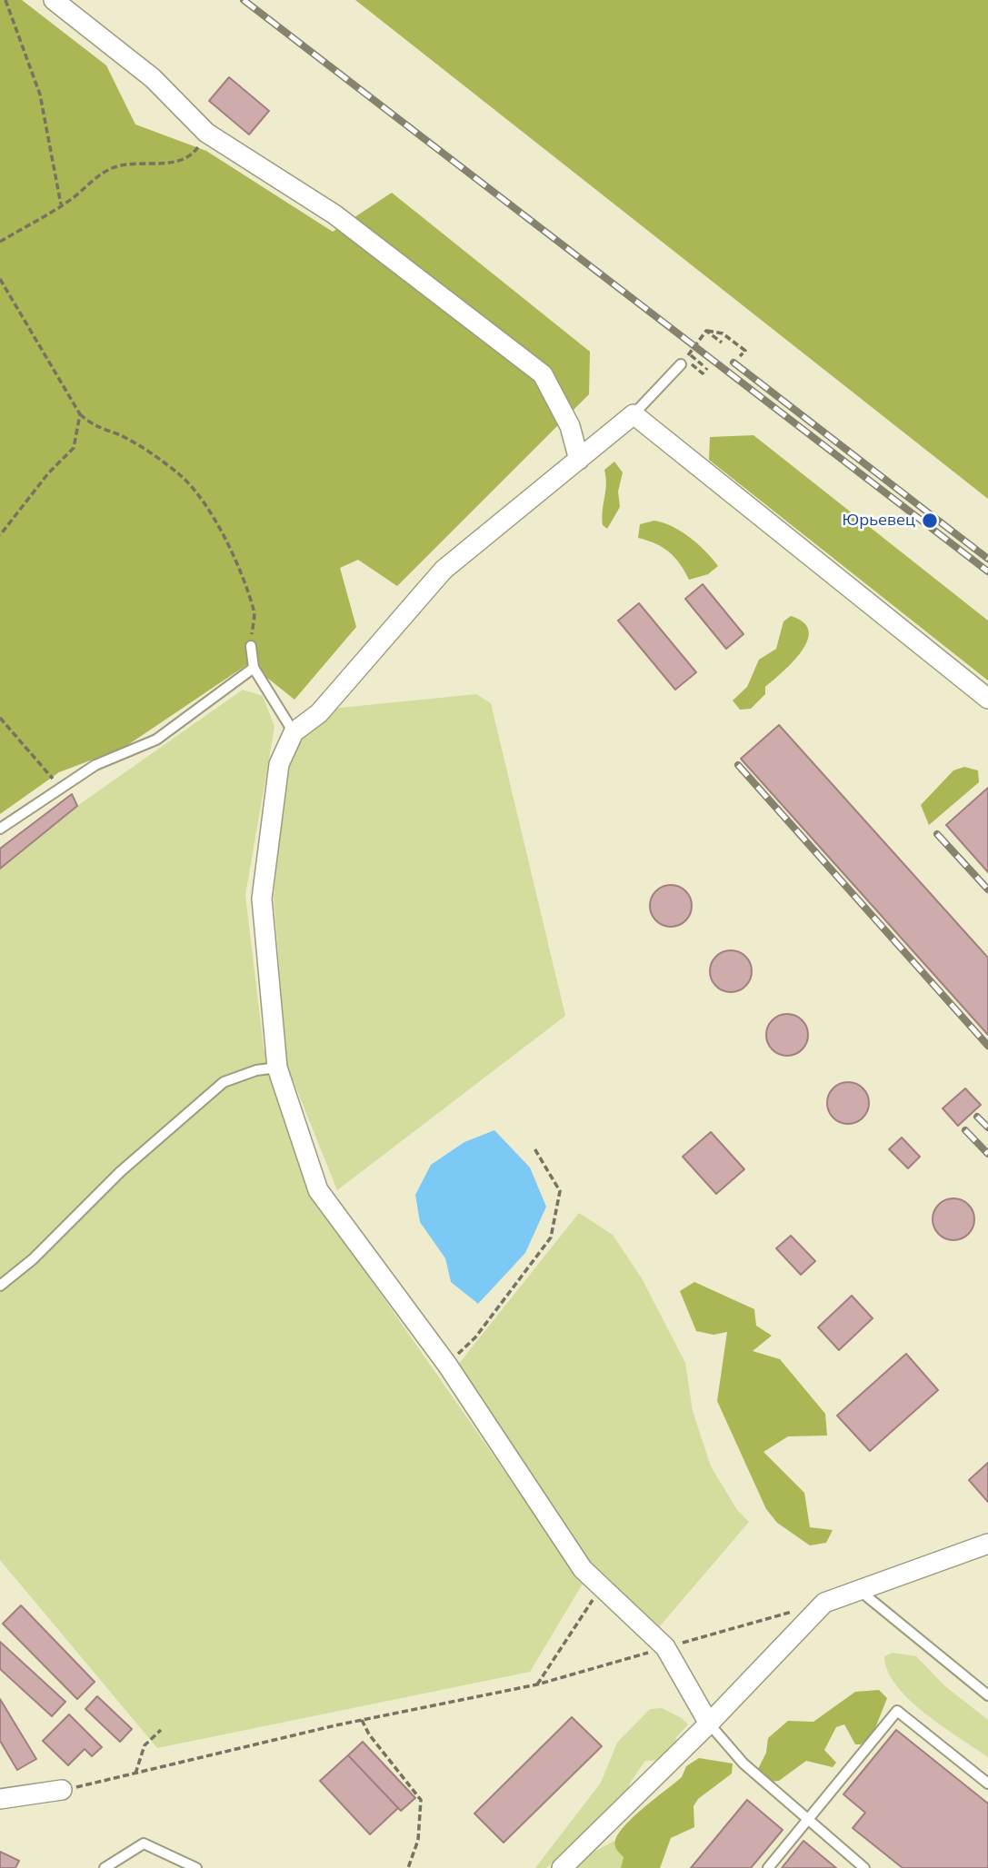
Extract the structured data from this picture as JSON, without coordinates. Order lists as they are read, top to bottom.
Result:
{
  "places": ["Юрьевец"]
}
